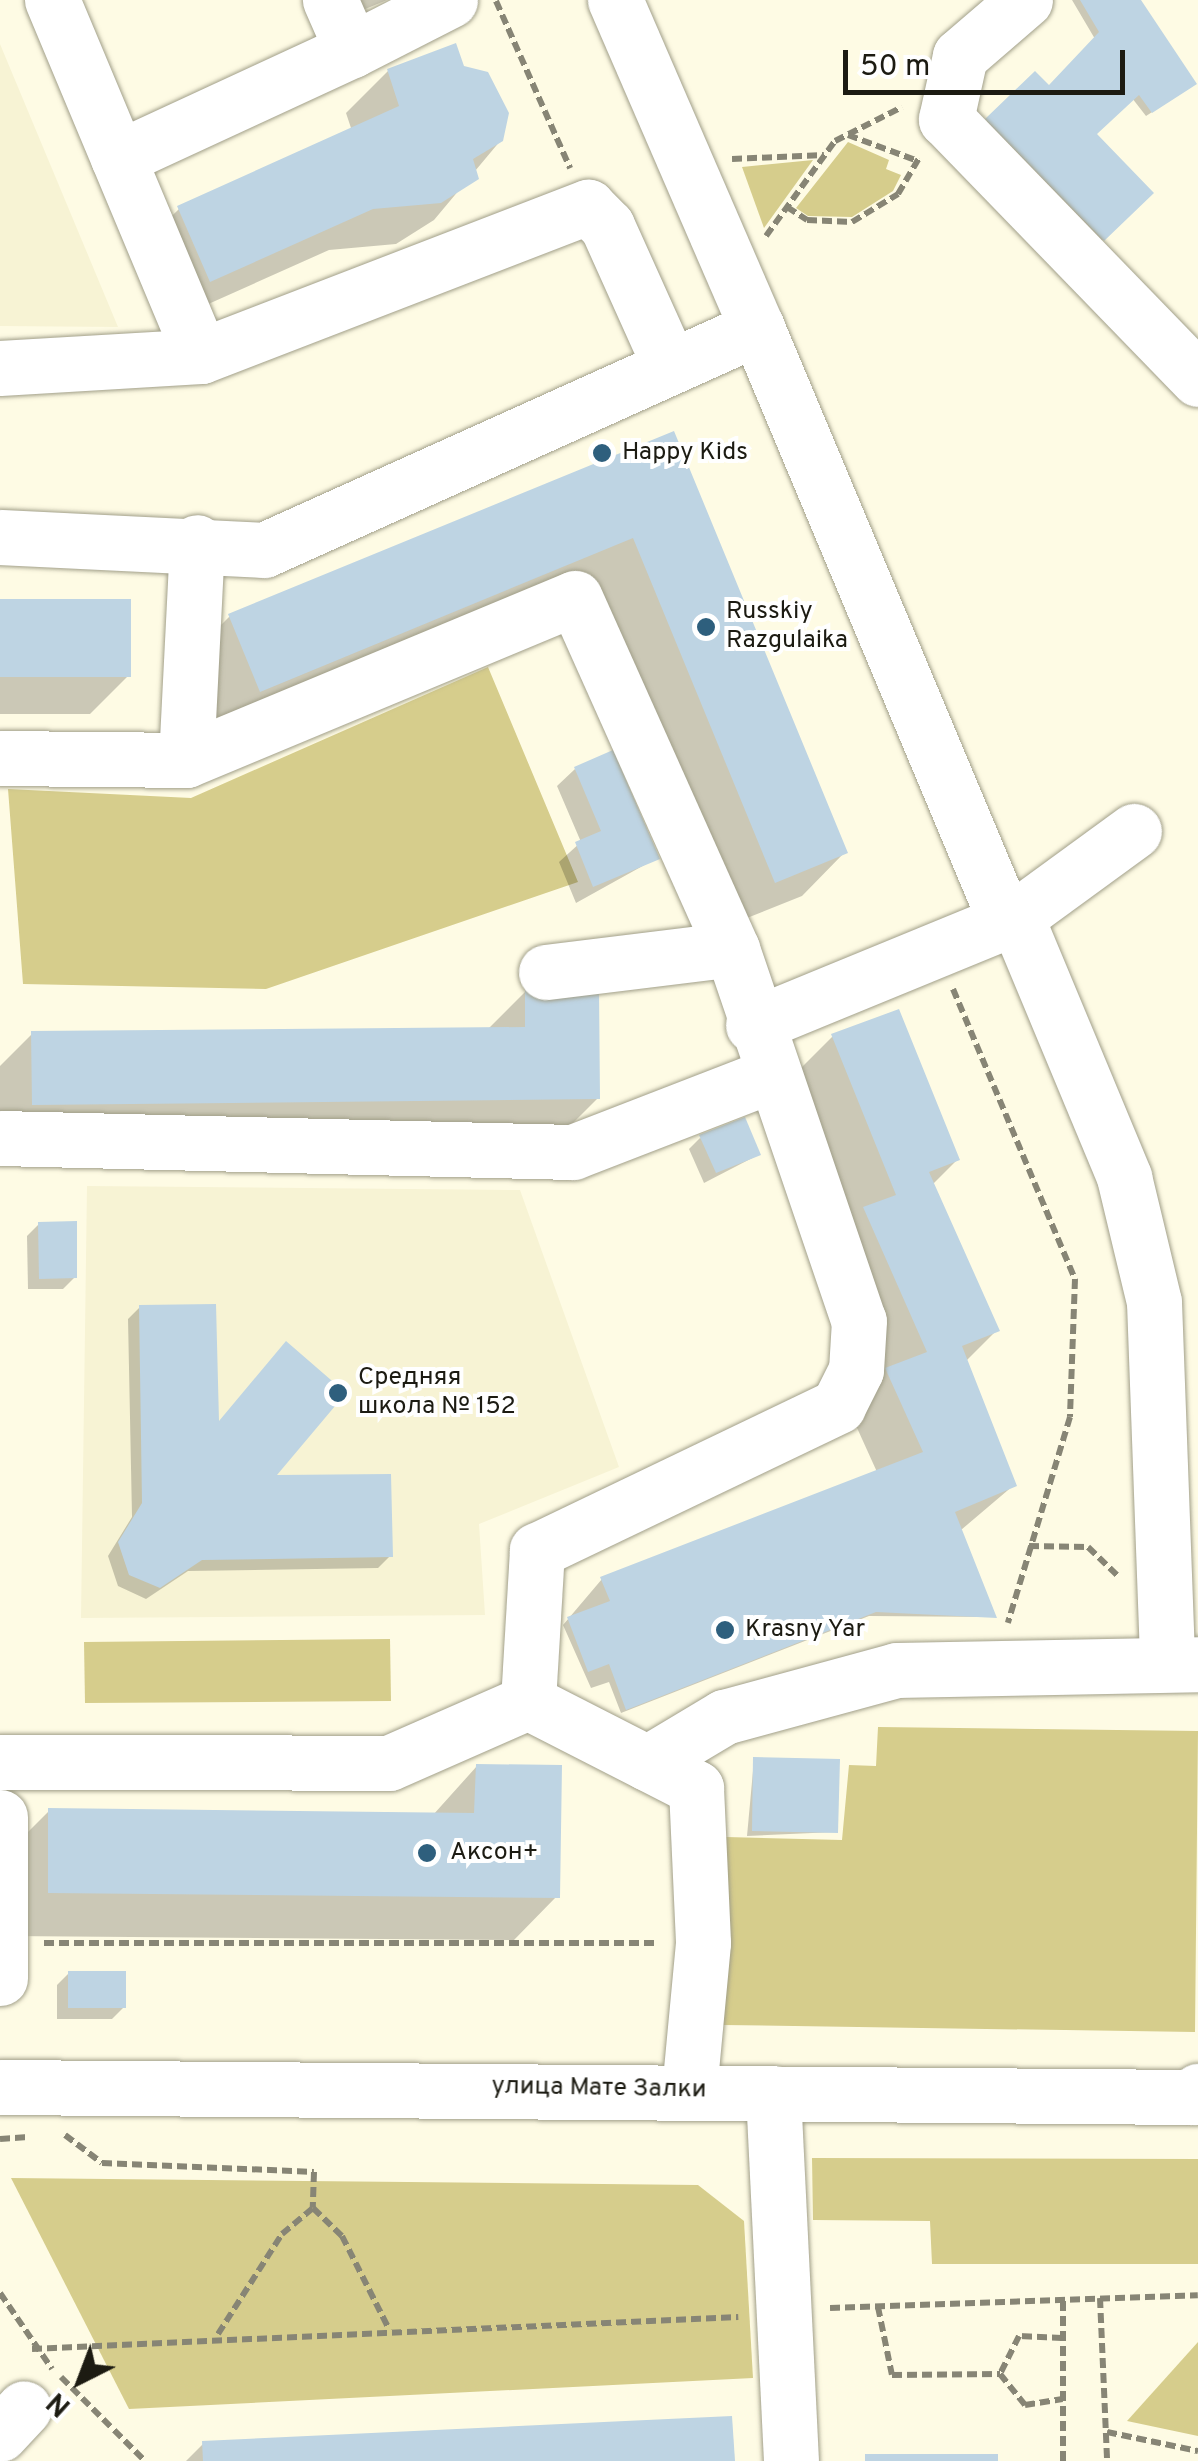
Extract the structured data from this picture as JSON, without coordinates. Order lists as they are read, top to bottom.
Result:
{
  "streets": {
    "street": ["улица Мате Залки"]
  },
  "places": [
    "Happy Kids",
    "Russkiy Razgulaika",
    "Средняя школа № 152",
    "Krasny Yar",
    "Аксон+"
  ],
  "scale_bar": "50 m",
  "north": "bottom left"
}
